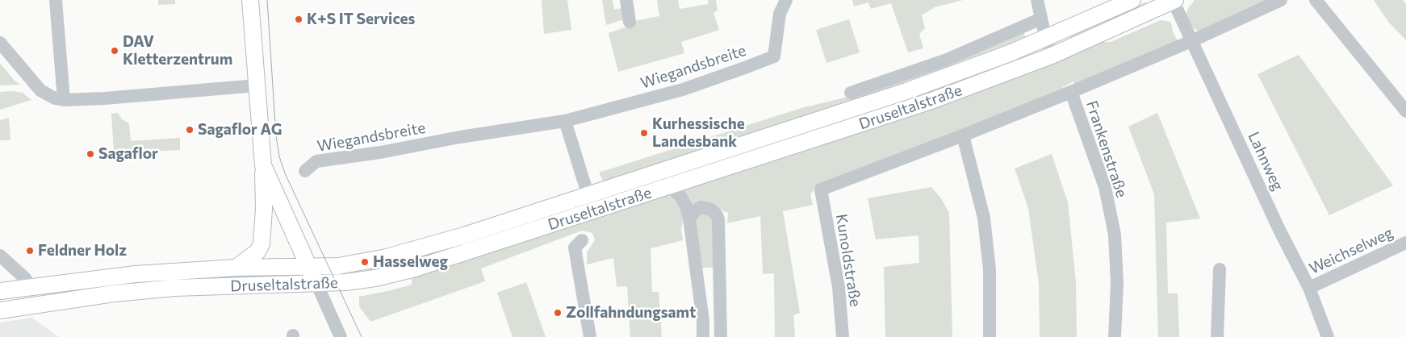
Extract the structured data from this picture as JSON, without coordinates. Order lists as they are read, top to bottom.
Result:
{
  "streets": {
    "main road": ["Druseltalstraße"],
    "street": [
      "Wiegandsbreite",
      "Frankenstraße",
      "Lahnweg",
      "Weichselweg",
      "Kunoldstraße"
    ]
  },
  "crossings": [
    ["Druseltalstraße", "Lahnweg"],
    ["Lahnweg", "Weichselweg"]
  ],
  "places": [
    "K+S IT Services",
    "DAV Kletterzentrum",
    "Sagaflor AG",
    "Kurhessische Landesbank",
    "Sagaflor",
    "Feldner Holz",
    "Hasselweg",
    "Zollfahndungsamt"
  ]
}
